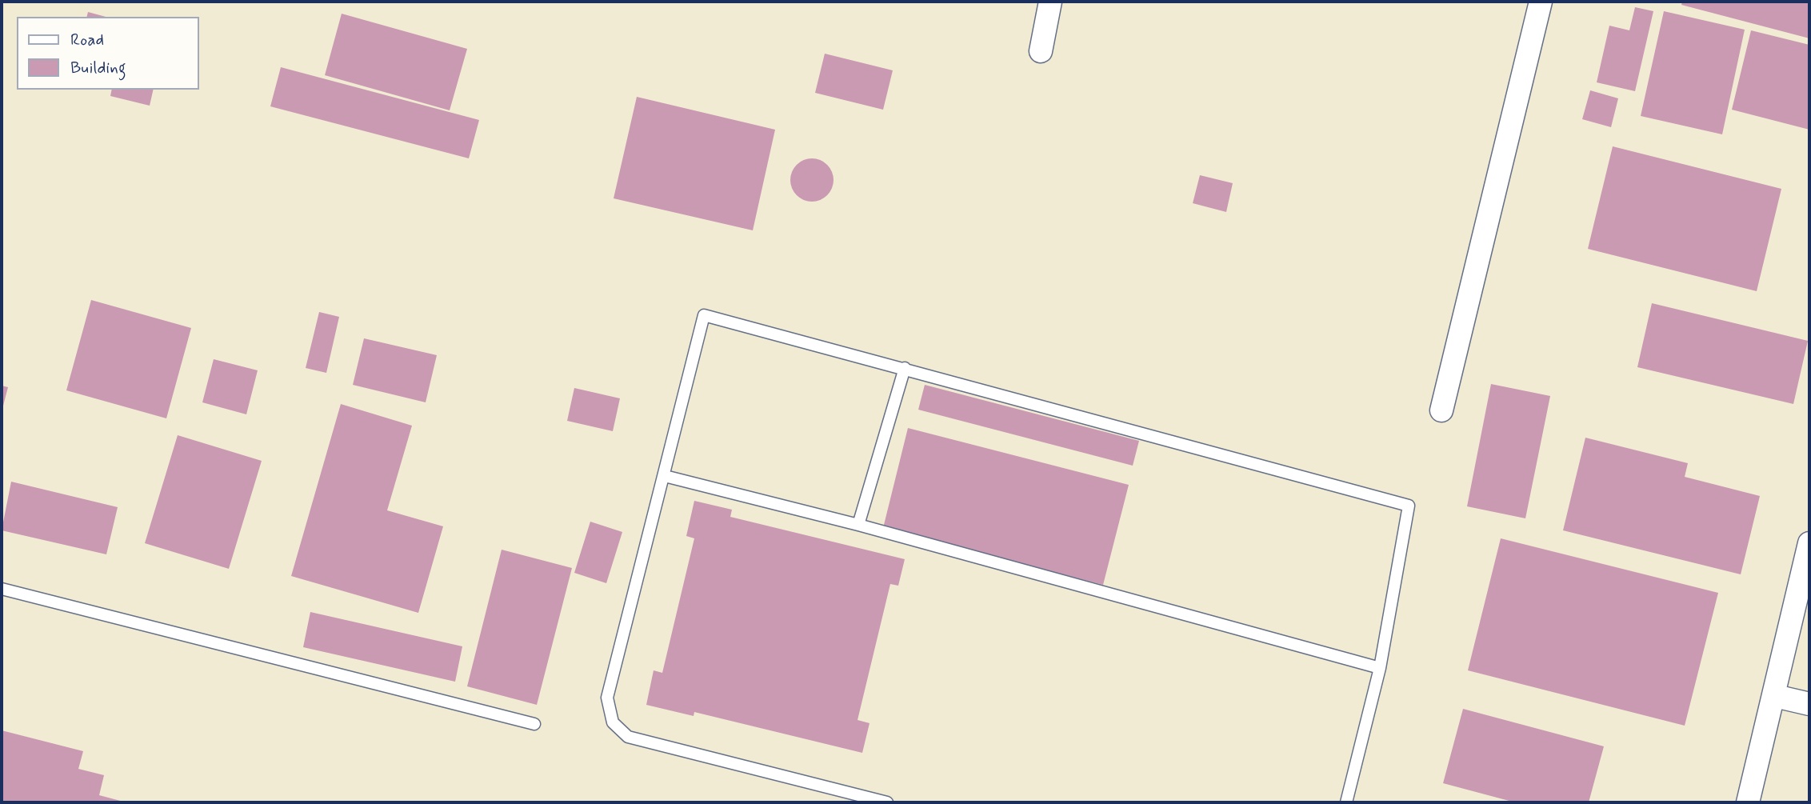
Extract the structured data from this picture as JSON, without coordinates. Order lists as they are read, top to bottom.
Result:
{
  "legend": ["Road", "Building"]
}
